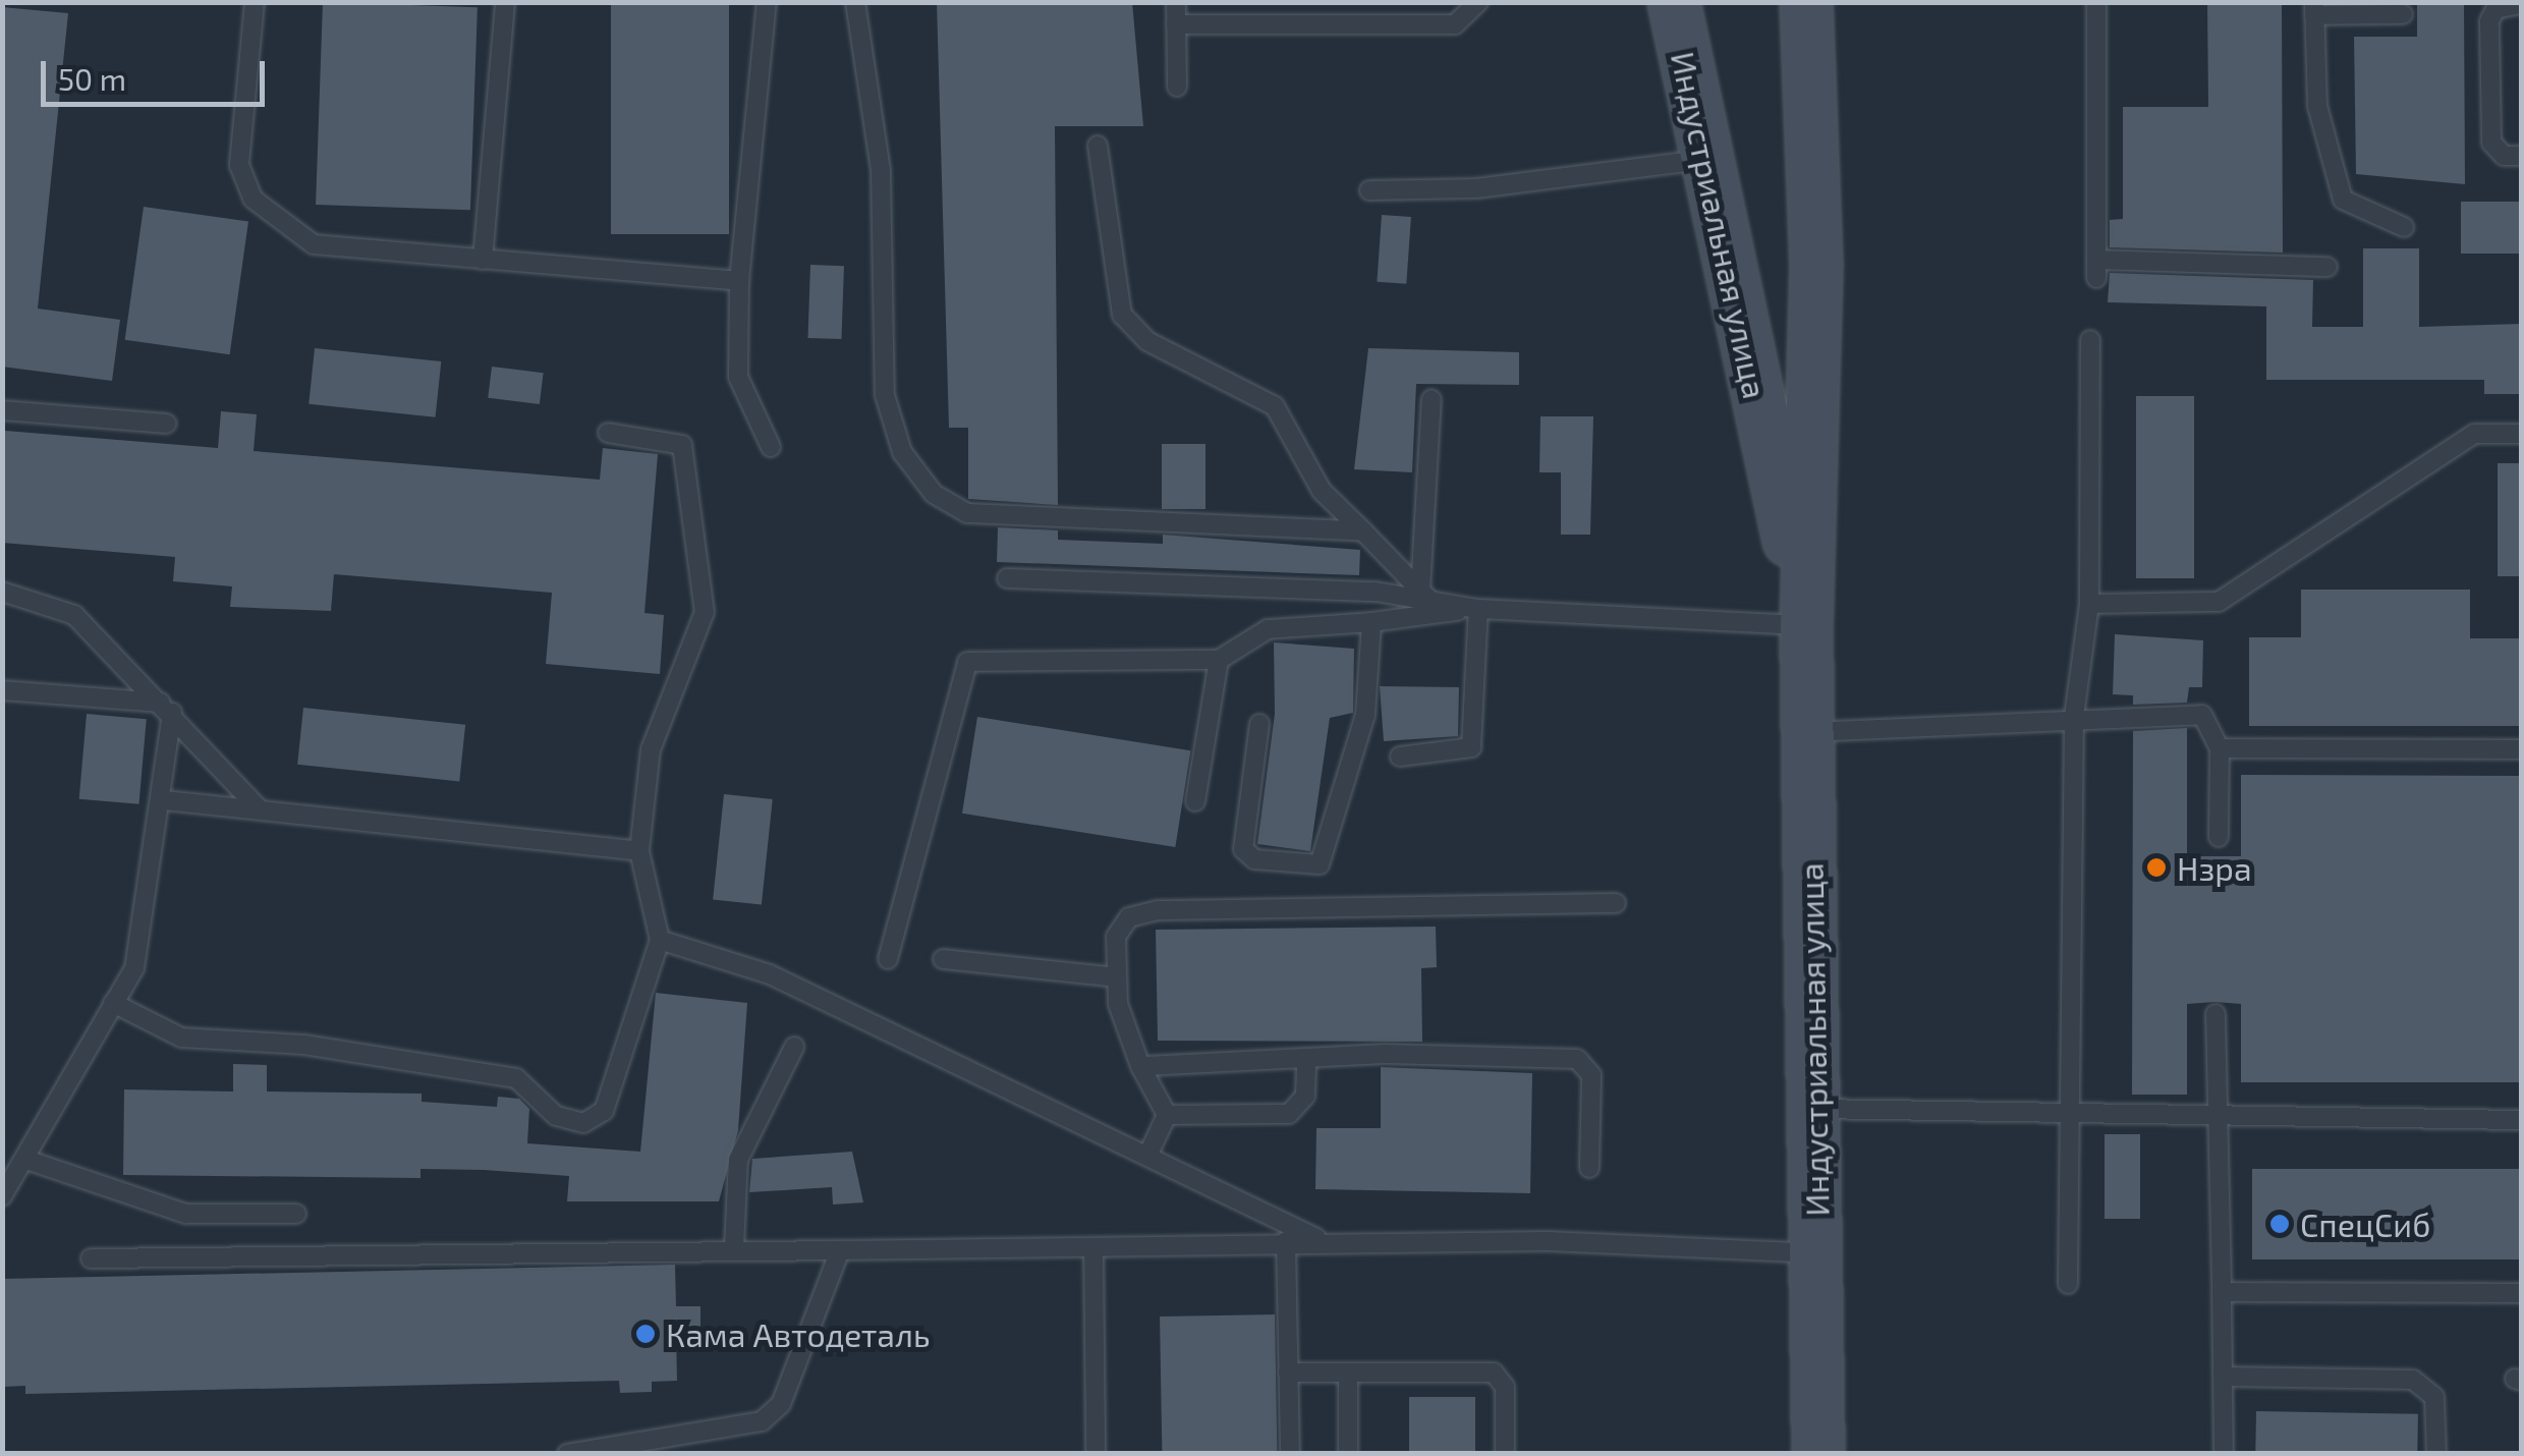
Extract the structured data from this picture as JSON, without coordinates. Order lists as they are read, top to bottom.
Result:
{
  "streets": {
    "main road": ["Индустриальная улица"]
  },
  "places": ["Нзра", "СпецСиб", "Кама Автодеталь"],
  "scale_bar": "50 m"
}
